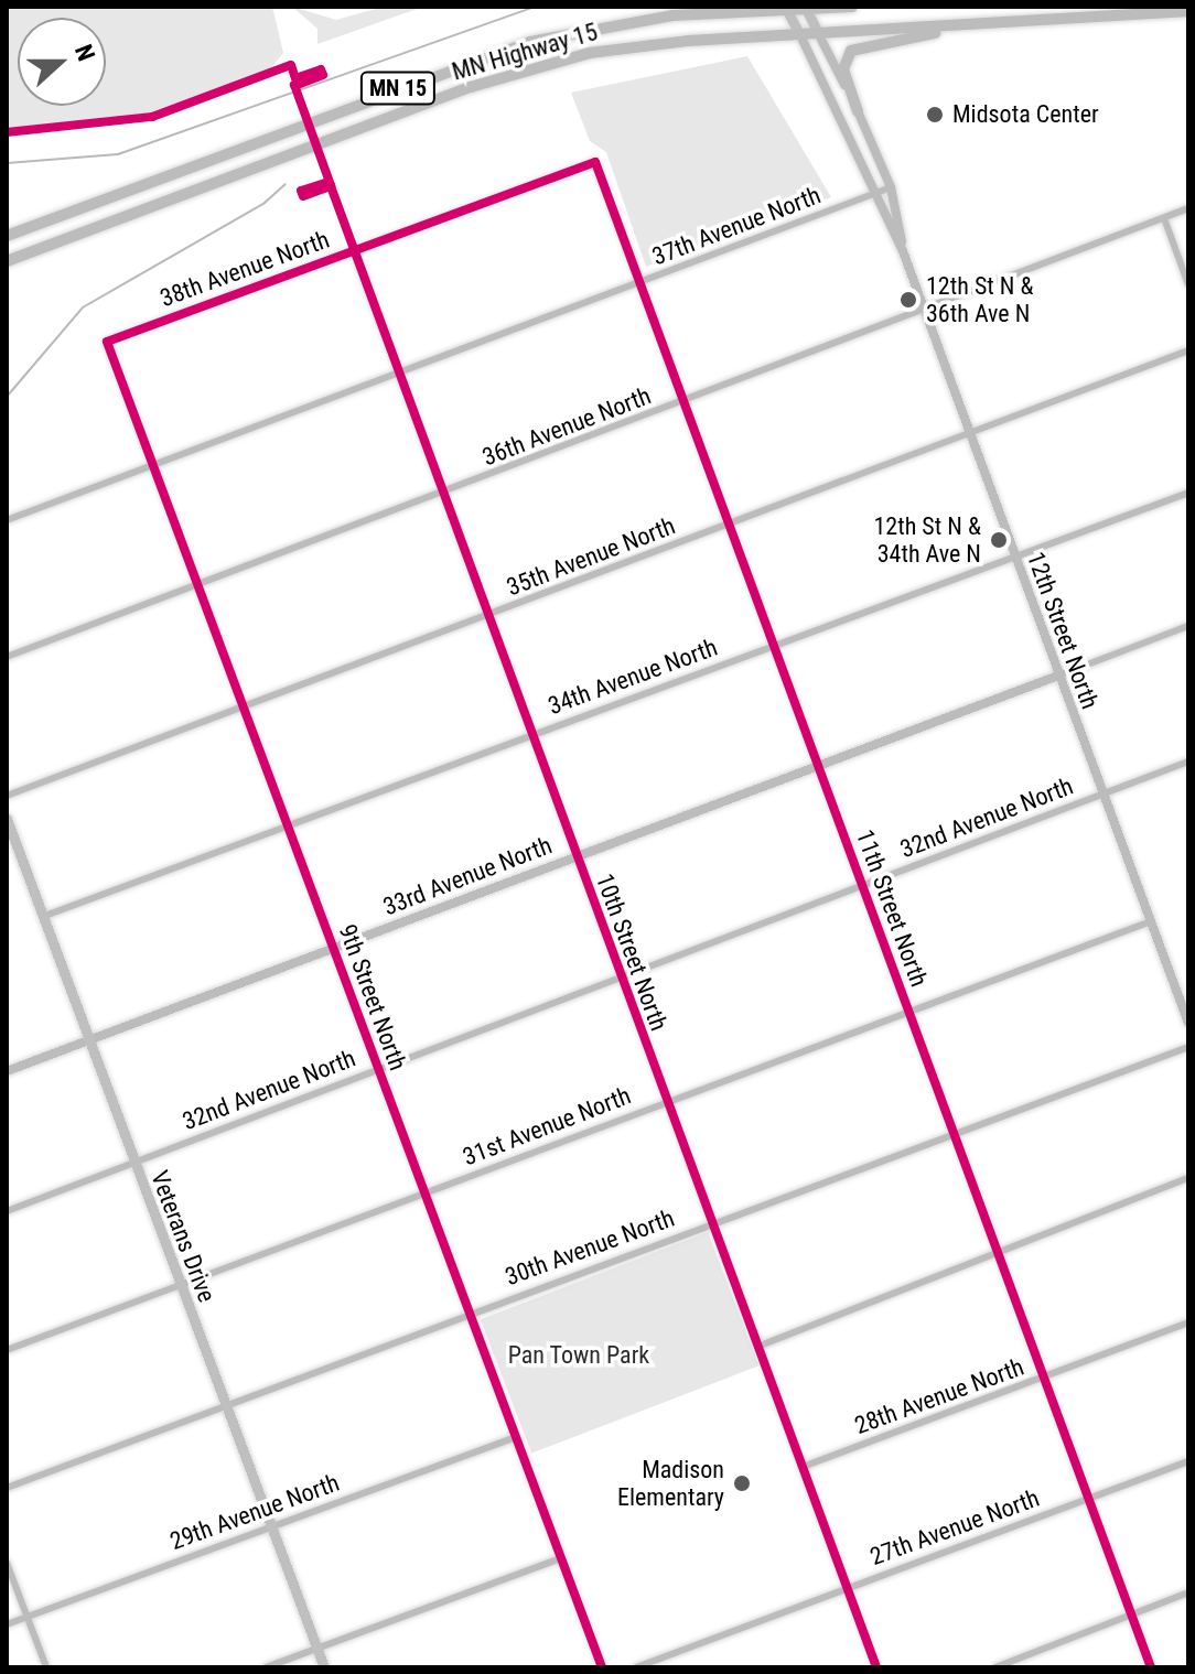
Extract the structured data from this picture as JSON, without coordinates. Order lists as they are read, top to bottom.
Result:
{
  "streets": {
    "highway": ["MN Highway 15", "MN 15"],
    "main road": ["12th Street North", "Veterans Drive"],
    "street": [
      "37th Avenue North",
      "38th Avenue North",
      "36th Avenue North",
      "35th Avenue North",
      "34th Avenue North",
      "32nd Avenue North",
      "33rd Avenue North",
      "11th Street North",
      "10th Street North",
      "9th Street North",
      "31st Avenue North",
      "30th Avenue North",
      "28th Avenue North",
      "29th Avenue North",
      "27th Avenue North"
    ]
  },
  "crossings": [
    ["MN Highway 15", "12th Street North"],
    ["37th Avenue North", "12th Street North"],
    ["37th Avenue North", "11th Street North"],
    ["37th Avenue North", "10th Street North"],
    ["37th Avenue North", "9th Street North"],
    ["38th Avenue North", "11th Street North"],
    ["38th Avenue North", "10th Street North"],
    ["38th Avenue North", "9th Street North"],
    ["36th Avenue North", "12th Street North"],
    ["36th Avenue North", "11th Street North"],
    ["36th Avenue North", "10th Street North"],
    ["36th Avenue North", "9th Street North"],
    ["35th Avenue North", "12th Street North"],
    ["35th Avenue North", "11th Street North"],
    ["35th Avenue North", "10th Street North"],
    ["35th Avenue North", "9th Street North"],
    ["12th Street North", "34th Avenue North"],
    ["12th Street North", "32nd Avenue North"],
    ["12th Street North", "33rd Avenue North"],
    ["12th Street North", "31st Avenue North"],
    ["34th Avenue North", "11th Street North"],
    ["34th Avenue North", "10th Street North"],
    ["34th Avenue North", "9th Street North"],
    ["34th Avenue North", "Veterans Drive"],
    ["32nd Avenue North", "11th Street North"],
    ["32nd Avenue North", "10th Street North"],
    ["32nd Avenue North", "9th Street North"],
    ["32nd Avenue North", "Veterans Drive"],
    ["33rd Avenue North", "11th Street North"],
    ["33rd Avenue North", "10th Street North"],
    ["33rd Avenue North", "9th Street North"],
    ["33rd Avenue North", "Veterans Drive"],
    ["11th Street North", "31st Avenue North"],
    ["11th Street North", "30th Avenue North"],
    ["11th Street North", "28th Avenue North"],
    ["11th Street North", "27th Avenue North"],
    ["10th Street North", "31st Avenue North"],
    ["10th Street North", "30th Avenue North"],
    ["10th Street North", "28th Avenue North"],
    ["10th Street North", "27th Avenue North"],
    ["9th Street North", "31st Avenue North"],
    ["9th Street North", "30th Avenue North"],
    ["9th Street North", "29th Avenue North"],
    ["31st Avenue North", "Veterans Drive"],
    ["Veterans Drive", "30th Avenue North"],
    ["Veterans Drive", "29th Avenue North"]
  ],
  "parks": ["Pan Town Park"],
  "places": [
    "Midsota Center",
    "12th St N & 36th Ave N",
    "12th St N & 34th Ave N",
    "Madison Elementary"
  ],
  "north": "right"
}
